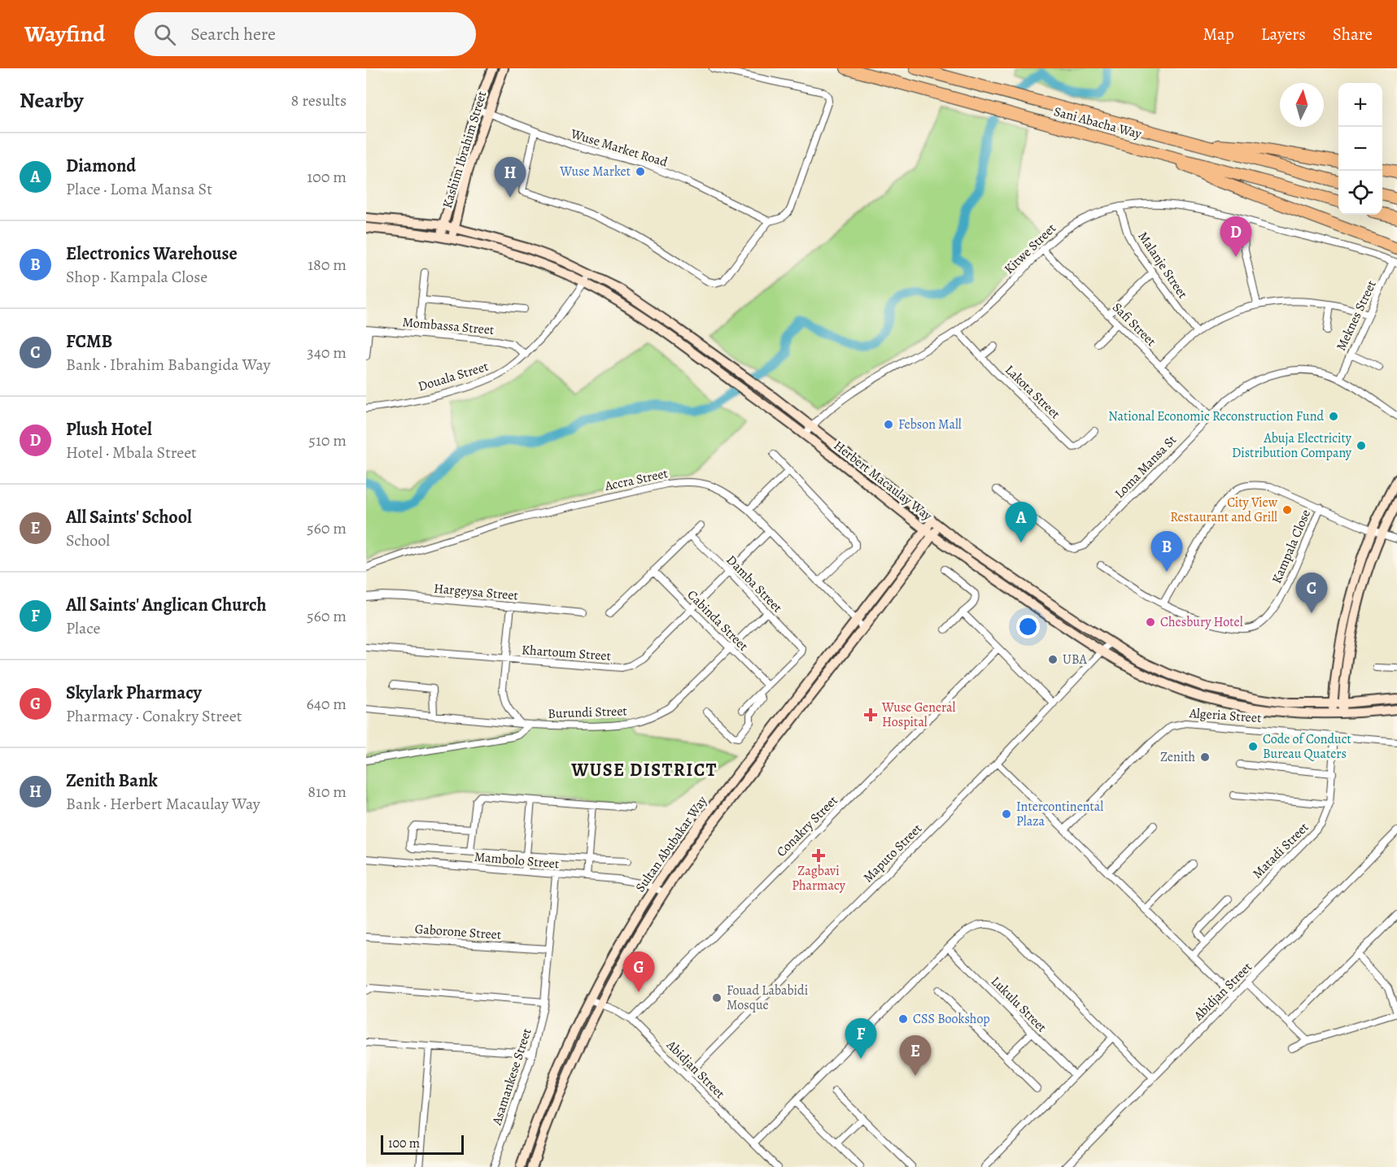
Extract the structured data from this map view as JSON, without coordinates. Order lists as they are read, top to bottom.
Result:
{
  "streets": {
    "highway": ["Sani Abacha Way"],
    "main road": ["Kashim Ibrahim Street", "Herbert Macaulay Way", "Sultan Abubakar Way"],
    "street": [
      "Wuse Market Road",
      "Kitwe Street",
      "Malanje Street",
      "Meknes Street",
      "Safi Street",
      "Mombassa Street",
      "Douala Street",
      "Lakota Street",
      "Loma Mansa St",
      "Accra Street",
      "Kampala Close",
      "Damba Street",
      "Hargeysa Street",
      "Cabinda Street",
      "Khartoum Street",
      "Burundi Street",
      "Algeria Street",
      "Conakry Street",
      "Matadi Street",
      "Maputo Street",
      "Mambolo Street",
      "Gaborone Street",
      "Abidjan Street",
      "Lukulu Street",
      "Asamankese Street"
    ]
  },
  "crossings": [
    ["Wuse Market Road", "Kashim Ibrahim Street"],
    ["Kashim Ibrahim Street", "Herbert Macaulay Way"],
    ["Kitwe Street", "Malanje Street"],
    ["Kitwe Street", "Meknes Street"],
    ["Kitwe Street", "Safi Street"],
    ["Kitwe Street", "Lakota Street"],
    ["Kitwe Street", "Herbert Macaulay Way"],
    ["Meknes Street", "Loma Mansa St"],
    ["Safi Street", "Loma Mansa St"],
    ["Mombassa Street", "Douala Street"],
    ["Douala Street", "Herbert Macaulay Way"],
    ["Accra Street", "Khartoum Street"],
    ["Accra Street", "Sultan Abubakar Way"],
    ["Herbert Macaulay Way", "Sultan Abubakar Way"],
    ["Herbert Macaulay Way", "Maputo Street"],
    ["Damba Street", "Cabinda Street"],
    ["Damba Street", "Khartoum Street"],
    ["Damba Street", "Burundi Street"],
    ["Cabinda Street", "Khartoum Street"],
    ["Cabinda Street", "Burundi Street"],
    ["Algeria Street", "Matadi Street"],
    ["Conakry Street", "Abidjan Street"],
    ["Sultan Abubakar Way", "Mambolo Street"],
    ["Sultan Abubakar Way", "Abidjan Street"],
    ["Maputo Street", "Abidjan Street"],
    ["Mambolo Street", "Asamankese Street"],
    ["Gaborone Street", "Asamankese Street"]
  ],
  "districts": ["WUSE DISTRICT"],
  "places": {
    "other": [
      "Wuse Market",
      "National Economic Reconstruction Fund",
      "Febson Mall",
      "Abuja Electricity Distribution Company",
      "City View Restaurant and Grill",
      "Chesbury Hotel",
      "UBA",
      "Code of Conduct Bureau Quaters",
      "Zenith",
      "Intercontinental Plaza",
      "Fouad Lababidi Mosque",
      "CSS Bookshop"
    ],
    "health": ["Wuse General Hospital", "Zagbavi Pharmacy"]
  },
  "scale_bar": "100 m",
  "north": "top",
  "page": {
    "header": "Wayfind",
    "search": "Search here",
    "nav": ["Map", "Layers", "Share"],
    "heading": ["Nearby", "8 results"],
    "map_buttons": ["+", "−"],
    "list": [
      {
        "mark": "A",
        "name": "Diamond",
        "note": "Place · Loma Mansa St",
        "value": "100 m"
      },
      {
        "mark": "B",
        "name": "Electronics Warehouse",
        "note": "Shop · Kampala Close",
        "value": "180 m"
      },
      {
        "mark": "C",
        "name": "FCMB",
        "note": "Bank · Ibrahim Babangida Way",
        "value": "340 m"
      },
      {
        "mark": "D",
        "name": "Plush Hotel",
        "note": "Hotel · Mbala Street",
        "value": "510 m"
      },
      {
        "mark": "E",
        "name": "All Saints' School",
        "note": "School",
        "value": "560 m"
      },
      {
        "mark": "F",
        "name": "All Saints' Anglican Church",
        "note": "Place",
        "value": "560 m"
      },
      {
        "mark": "G",
        "name": "Skylark Pharmacy",
        "note": "Pharmacy · Conakry Street",
        "value": "640 m"
      },
      {
        "mark": "H",
        "name": "Zenith Bank",
        "note": "Bank · Herbert Macaulay Way",
        "value": "810 m"
      }
    ],
    "pins": [
      "H",
      "D",
      "A",
      "B",
      "C",
      "G",
      "F",
      "E"
    ],
    "scale": "100 m"
  }
}
